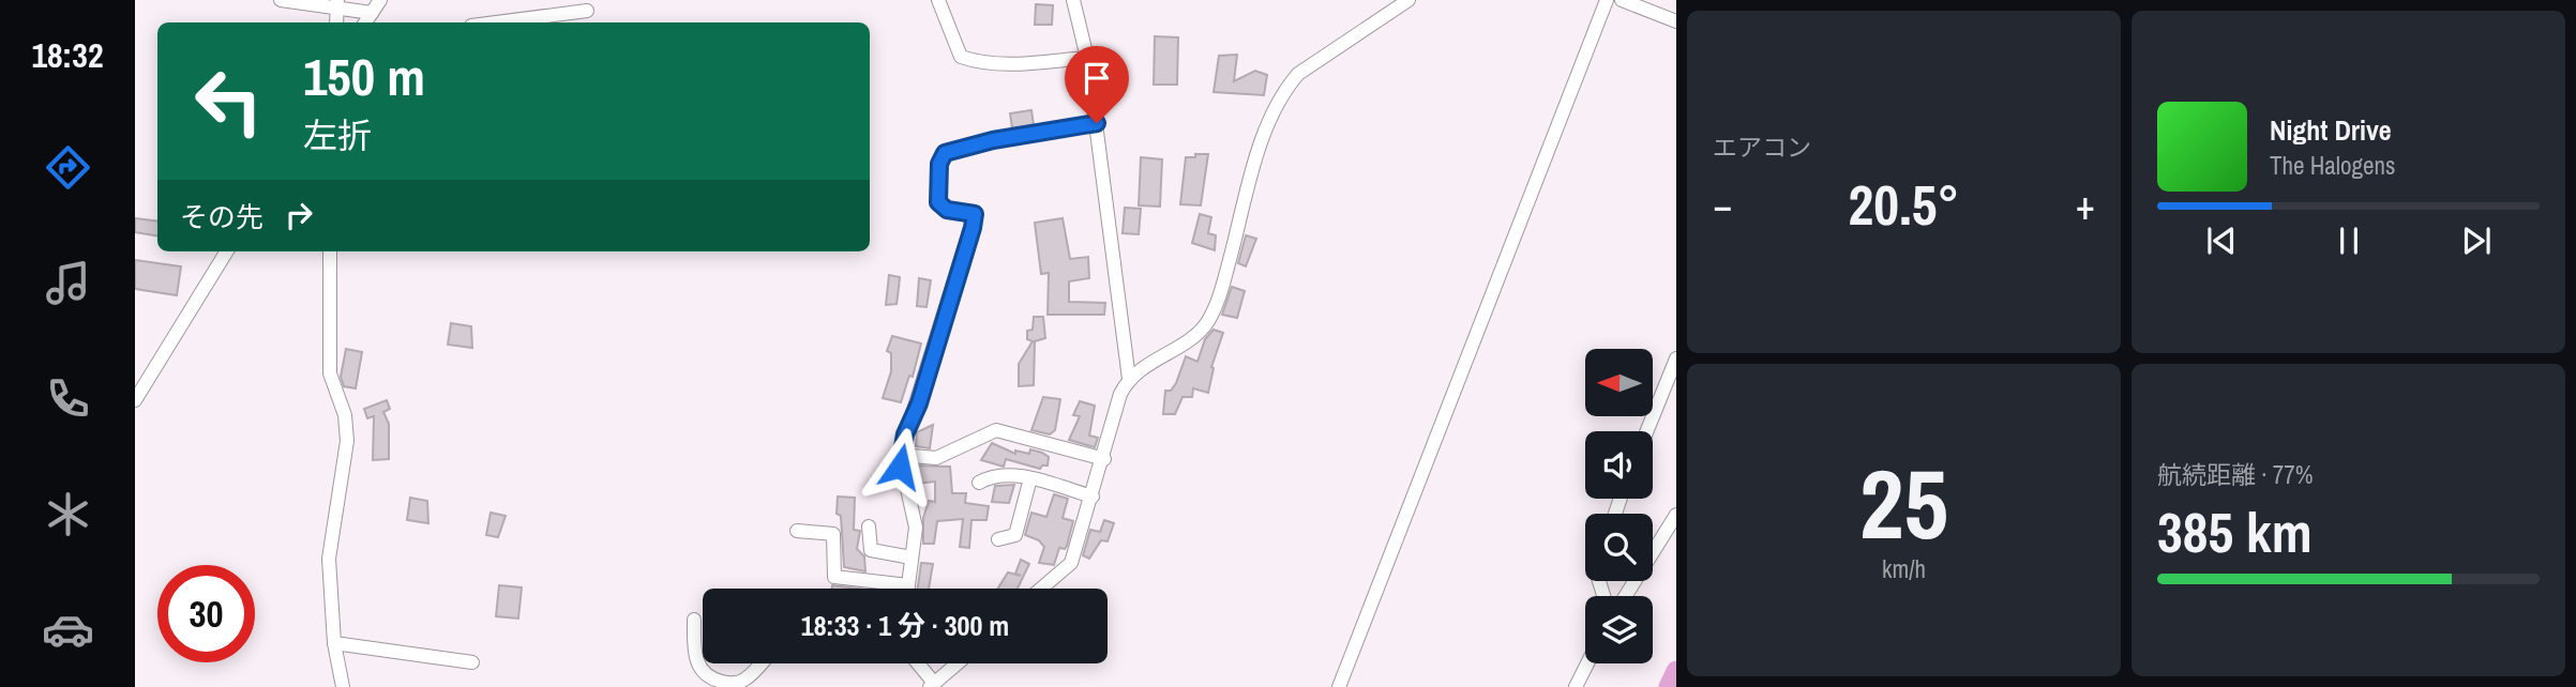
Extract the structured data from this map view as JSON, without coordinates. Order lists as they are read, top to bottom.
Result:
{
  "north": "left",
  "page": {
    "tabs": "18:32",
    "tile": [
      "エアコン",
      ["25", "km/h"],
      ["航続距離 · 77%", "385 km"]
    ],
    "turn": ["150 m", "左折"],
    "song": ["Night Drive", "The Halogens"],
    "heat": ["−", "20.5°", "+"],
    "then": "その先",
    "limit": "30",
    "trip": "18:33 · 1 分 · 300 m"
  }
}
